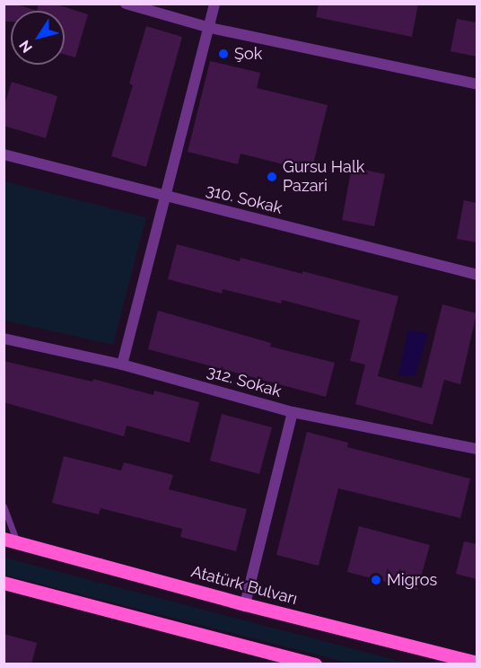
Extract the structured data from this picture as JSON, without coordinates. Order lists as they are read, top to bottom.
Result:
{
  "streets": {
    "main road": ["Atatürk Bulvarı"],
    "street": ["310. Sokak", "312. Sokak"]
  },
  "places": ["Şok", "Gursu Halk Pazari", "Migros"],
  "north": "bottom left"
}
